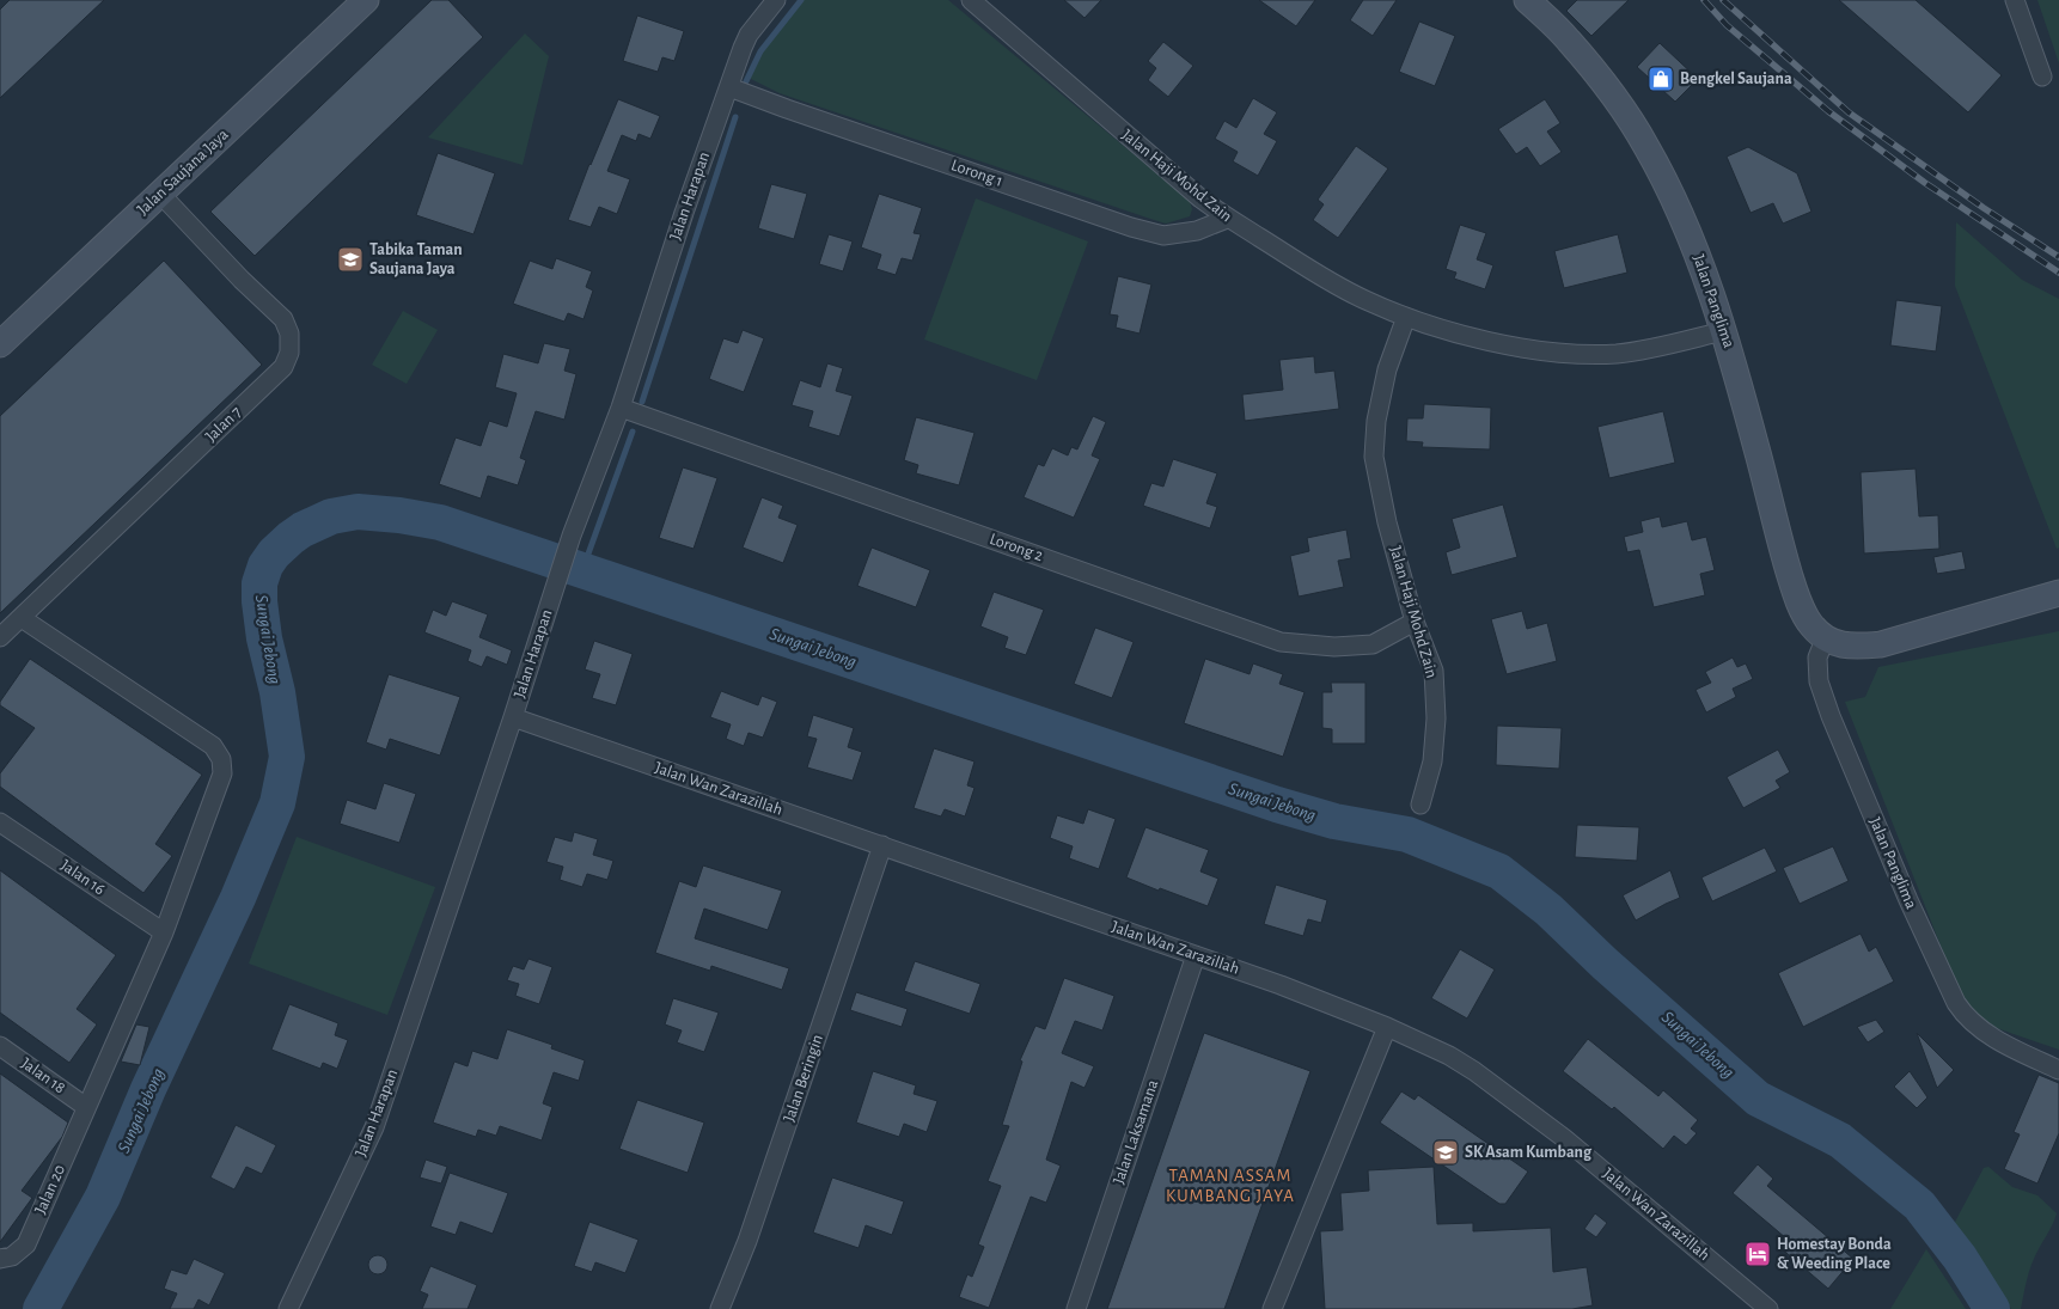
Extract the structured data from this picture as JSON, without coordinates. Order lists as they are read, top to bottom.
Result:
{
  "streets": {
    "main road": ["Jalan Saujana Jaya", "Jalan Panglima"],
    "street": [
      "Lorong 1",
      "Jalan Haji Mohd Zain",
      "Jalan Harapan",
      "Jalan 7",
      "Lorong 2",
      "Jalan Wan Zarazillah",
      "Jalan 16",
      "Jalan 18",
      "Jalan Beringin",
      "Jalan Laksamana",
      "Jalan 20"
    ]
  },
  "crossings": [
    ["Jalan Saujana Jaya", "Jalan 7"],
    ["Lorong 1", "Jalan Haji Mohd Zain"],
    ["Lorong 1", "Jalan Harapan"],
    ["Jalan Haji Mohd Zain", "Jalan Panglima"],
    ["Jalan Haji Mohd Zain", "Lorong 2"],
    ["Jalan Harapan", "Lorong 2"],
    ["Jalan Harapan", "Jalan Wan Zarazillah"],
    ["Jalan 7", "Jalan 20"],
    ["Jalan Wan Zarazillah", "Jalan Beringin"],
    ["Jalan Wan Zarazillah", "Jalan Laksamana"],
    ["Jalan 16", "Jalan 20"],
    ["Jalan 18", "Jalan 20"]
  ],
  "districts": ["TAMAN ASSAM KUMBANG JAYA"],
  "water": ["Sungai Jebong"],
  "places": {
    "shop": ["Bengkel Saujana"],
    "school or university": ["Tabika Taman Saujana Jaya", "SK Asam Kumbang"],
    "hotel": ["Homestay Bonda & Weeding Place"]
  }
}
